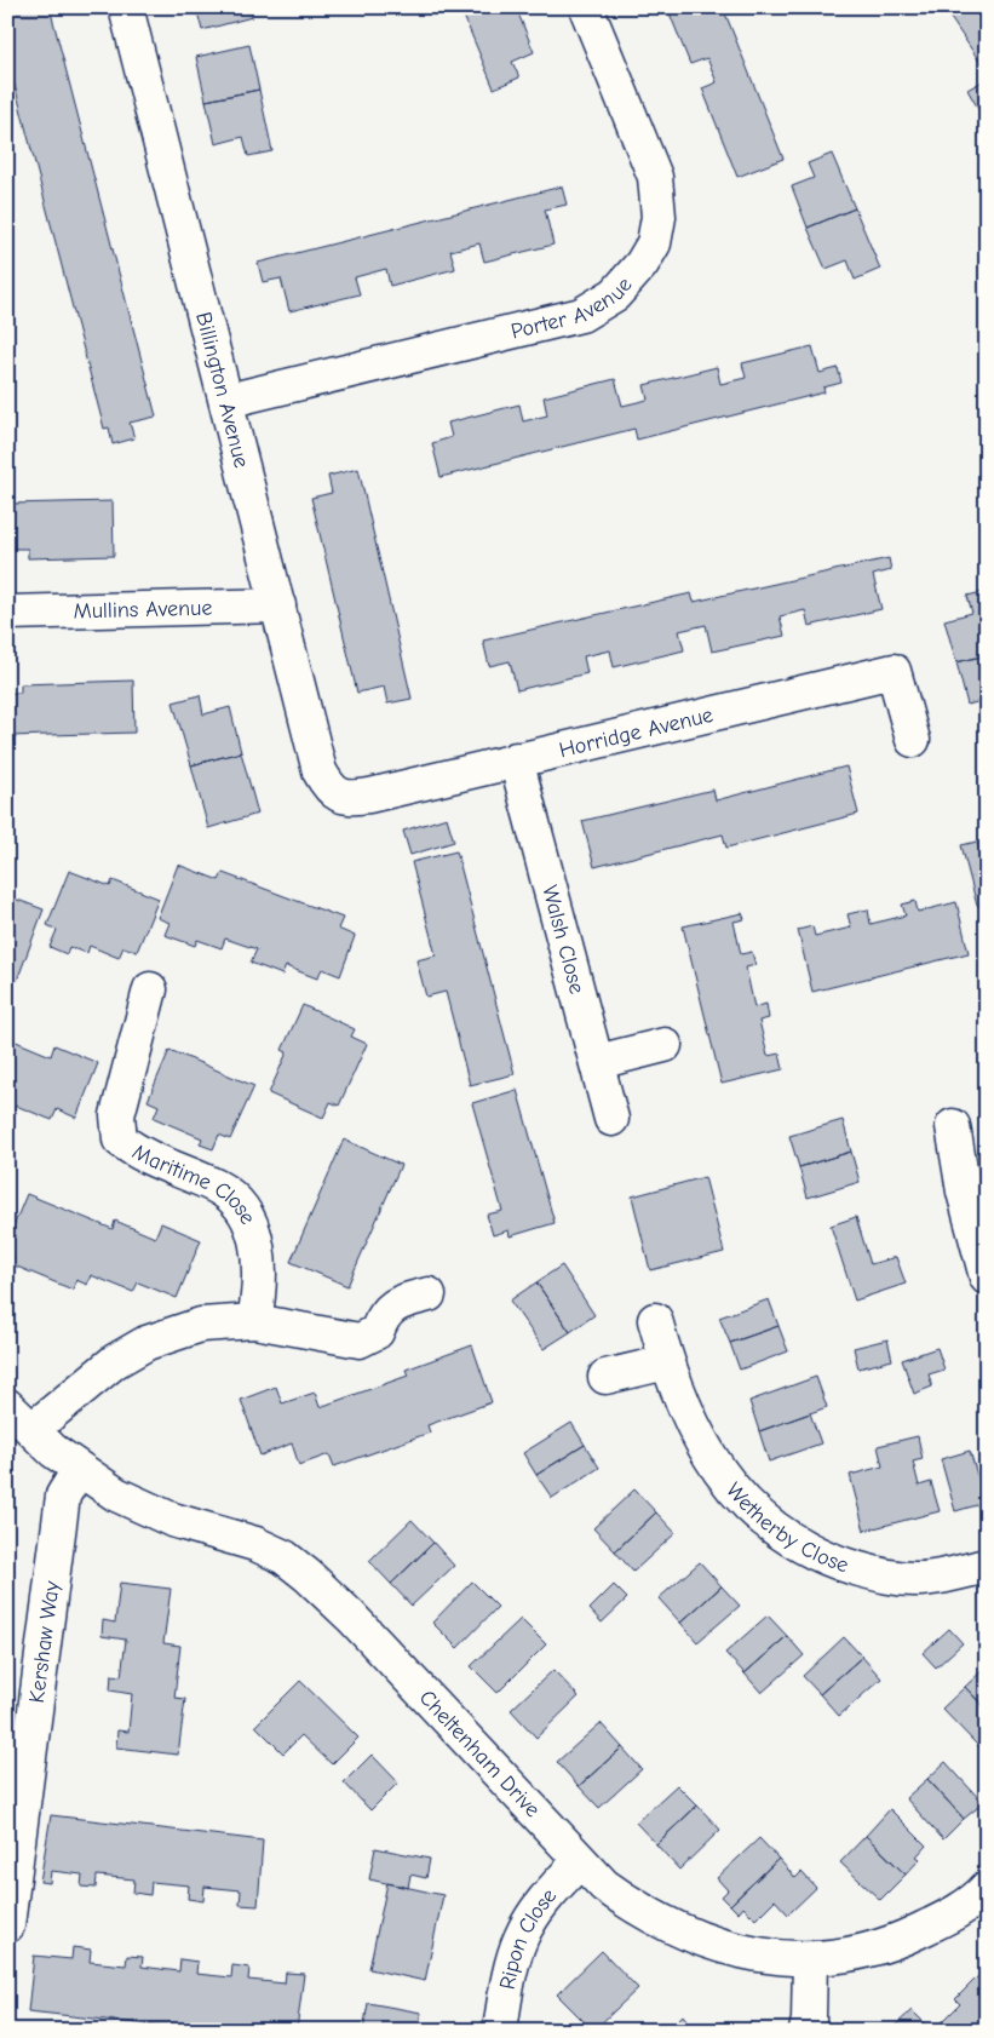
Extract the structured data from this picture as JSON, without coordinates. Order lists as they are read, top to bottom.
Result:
{
  "streets": {
    "street": [
      "Porter Avenue",
      "Billington Avenue",
      "Mullins Avenue",
      "Horridge Avenue",
      "Walsh Close",
      "Maritime Close",
      "Wetherby Close",
      "Kershaw Way",
      "Cheltenham Drive",
      "Ripon Close"
    ]
  },
  "crossings": [
    ["Porter Avenue", "Billington Avenue"],
    ["Billington Avenue", "Mullins Avenue"],
    ["Billington Avenue", "Horridge Avenue"],
    ["Horridge Avenue", "Walsh Close"],
    ["Kershaw Way", "Cheltenham Drive"],
    ["Cheltenham Drive", "Ripon Close"]
  ]
}
